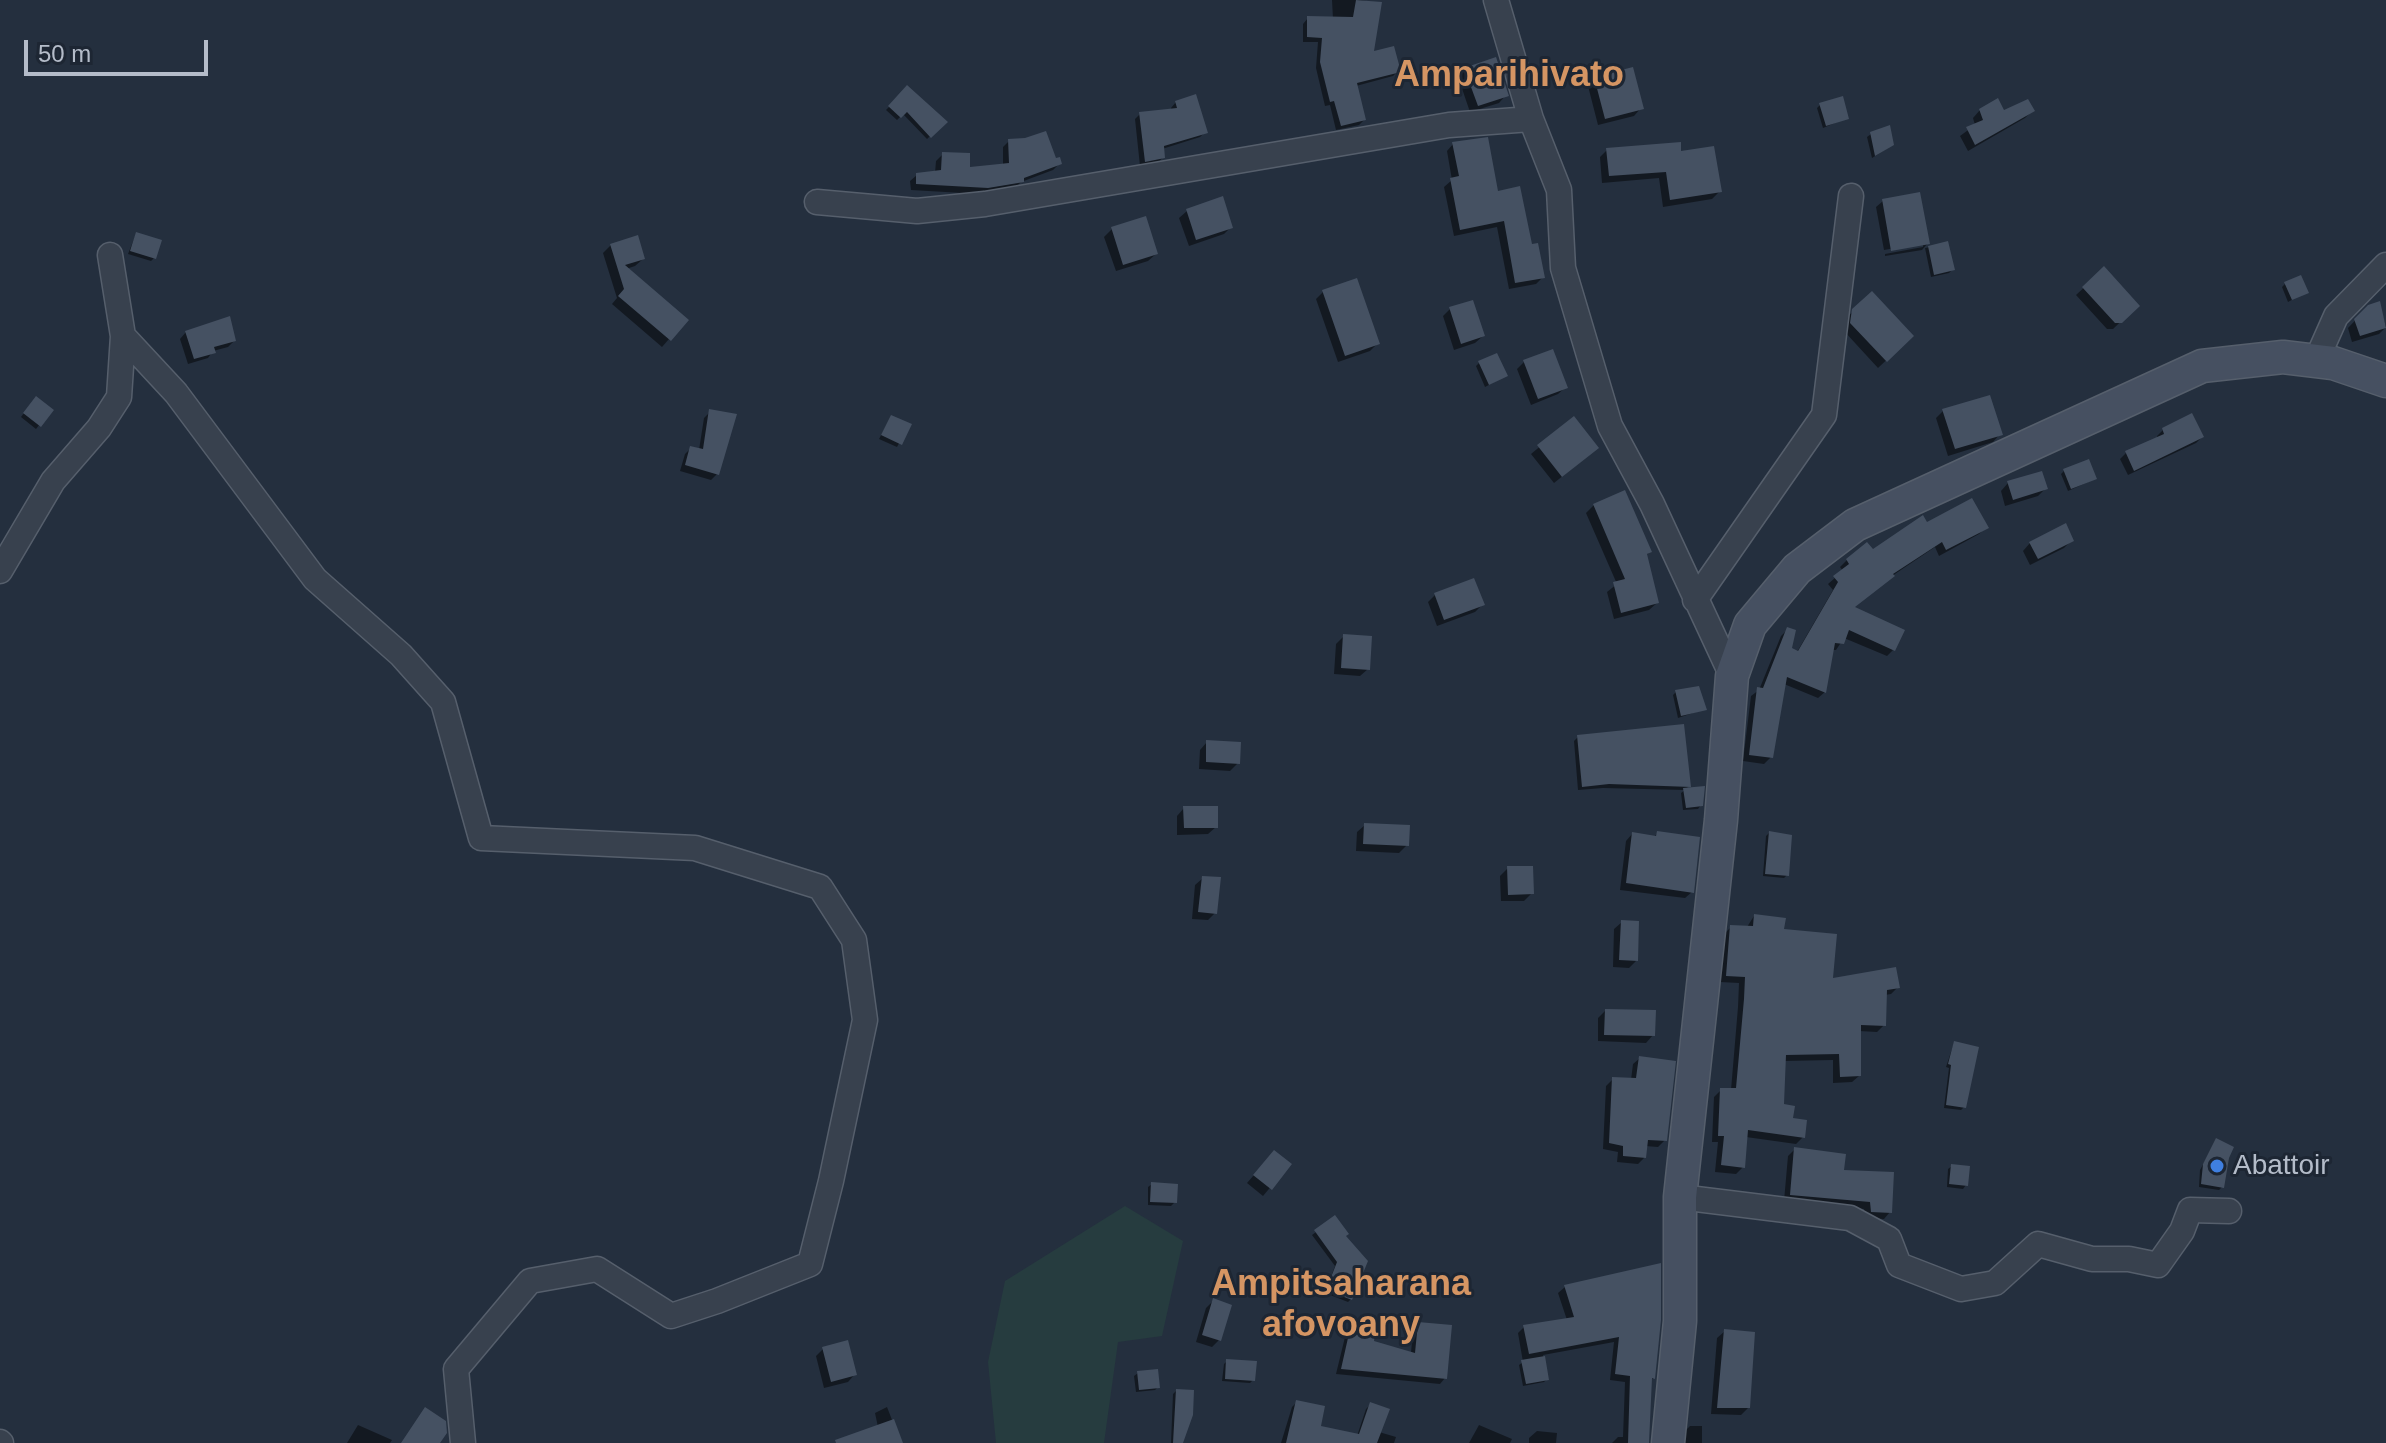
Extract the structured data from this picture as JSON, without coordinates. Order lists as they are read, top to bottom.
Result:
{
  "districts": ["Amparihivato", "Ampitsaharana afovoany"],
  "places": ["Abattoir"],
  "scale_bar": "50 m"
}
